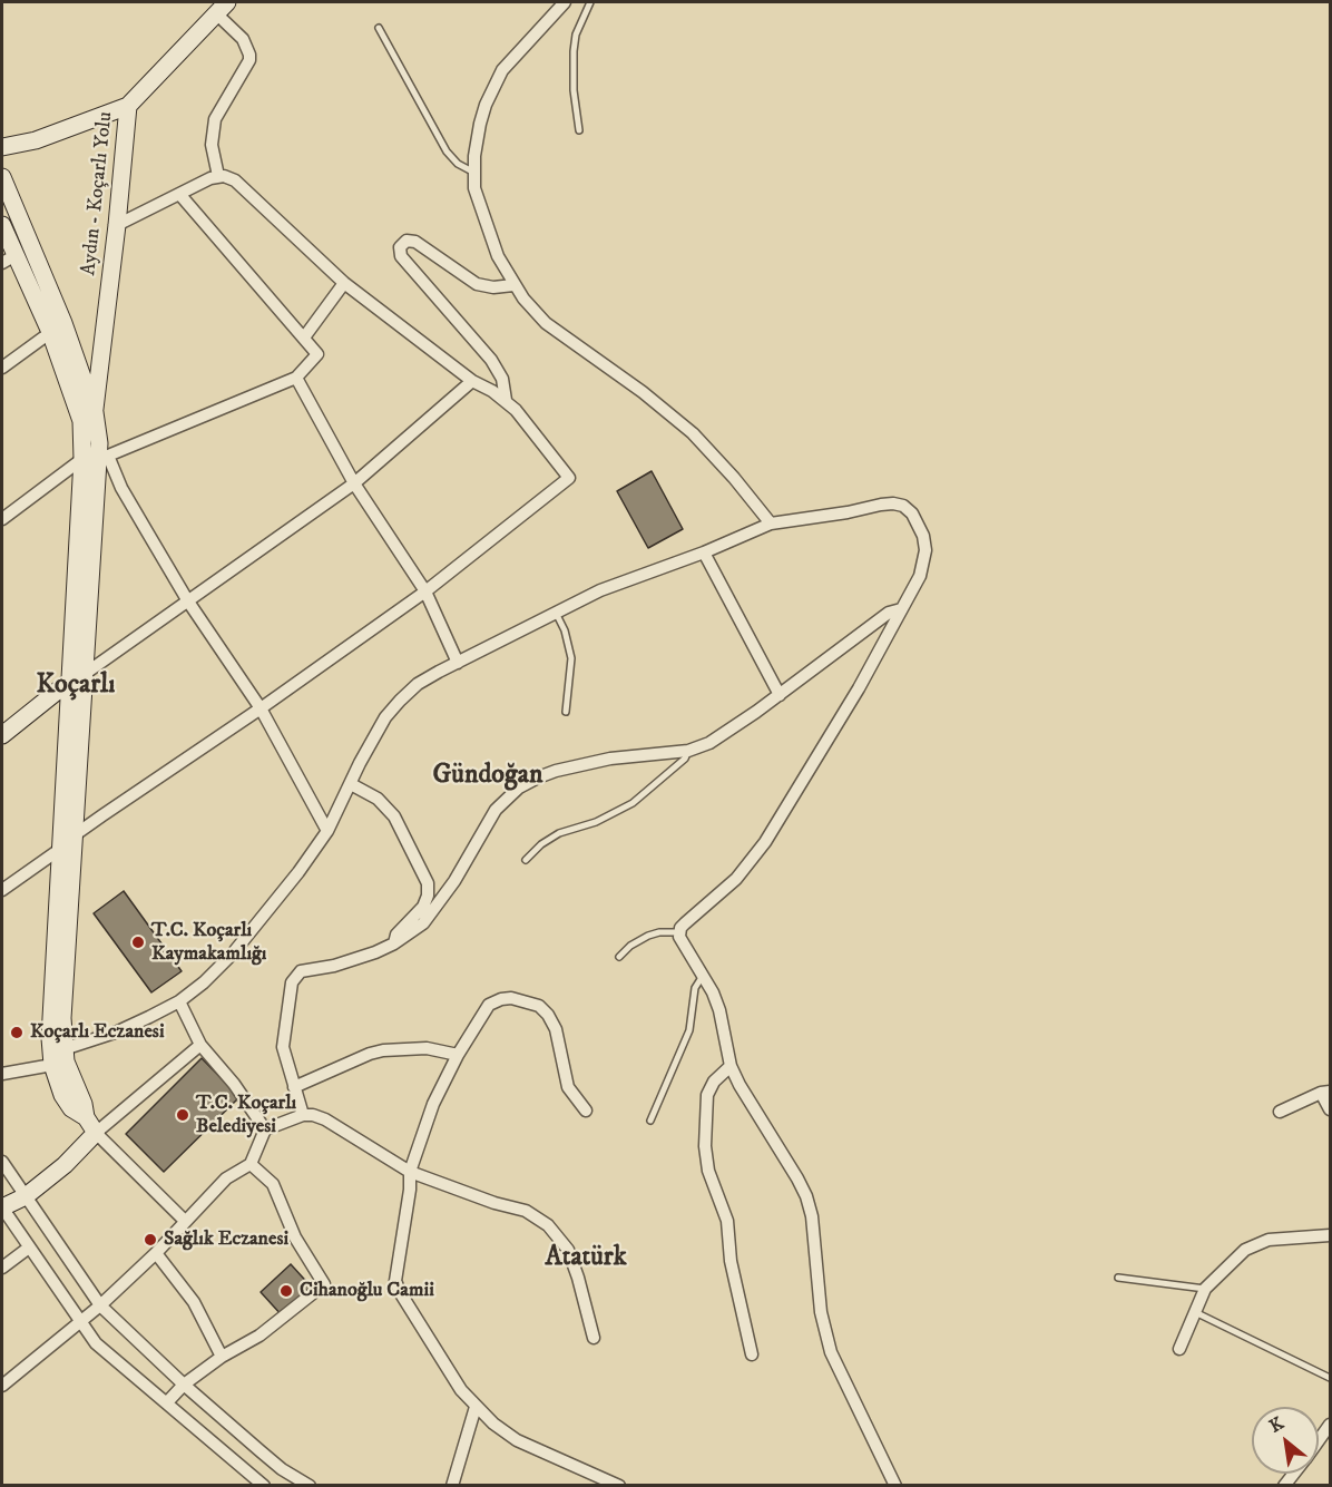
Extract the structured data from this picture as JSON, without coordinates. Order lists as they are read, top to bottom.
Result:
{
  "streets": {
    "main road": ["Aydın - Koçarlı Yolu"]
  },
  "districts": ["Koçarlı", "Gündoğan", "Atatürk"],
  "places": [
    "T.C. Koçarlı Kaymakamlığı",
    "Koçarlı Eczanesi",
    "T.C. Koçarlı Belediyesi",
    "Sağlık Eczanesi",
    "Cihanoğlu Camii"
  ],
  "north": "top left"
}
